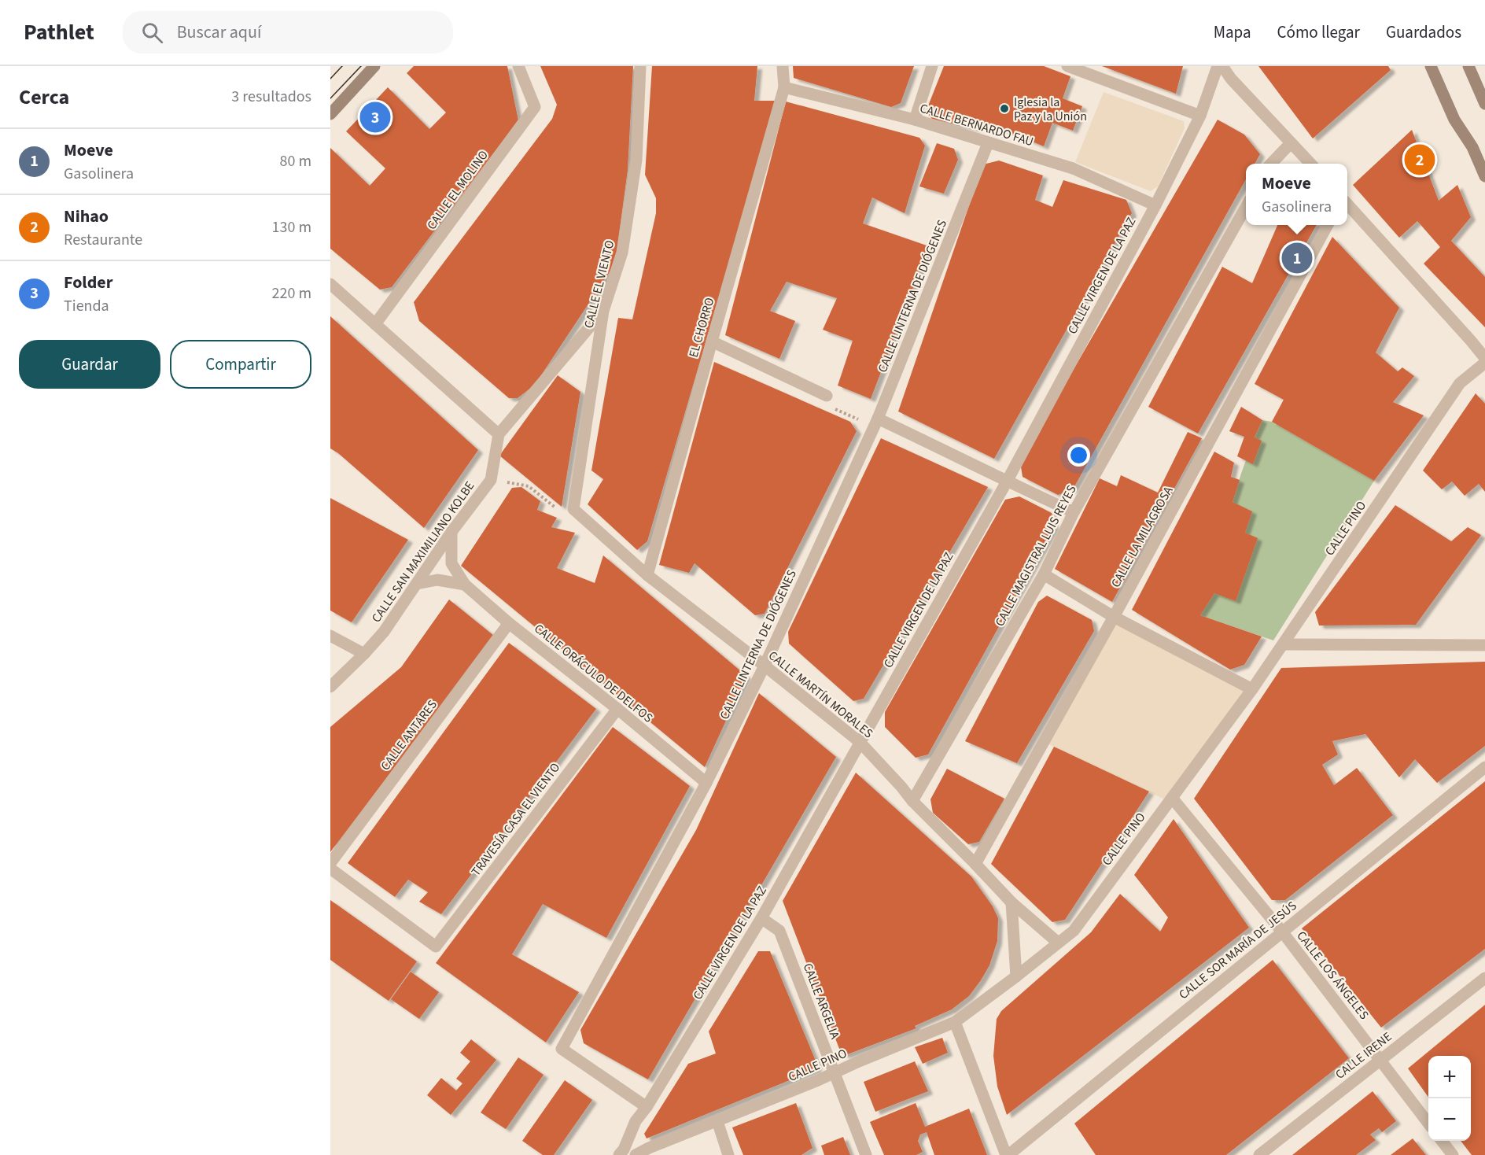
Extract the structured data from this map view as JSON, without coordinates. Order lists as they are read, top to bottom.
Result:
{
  "streets": {
    "street": [
      "CALLE BERNARDO FAU",
      "CALLE EL MOLINO",
      "CALLE VIRGEN DE LA PAZ",
      "CALLE EL VIENTO",
      "CALLE LINTERNA DE DIÓGENES",
      "EL CHORRO",
      "CALLE PINO",
      "CALLE LA MILAGROSA",
      "CALLE SAN MAXIMILIANO KOLBE",
      "CALLE MAGISTRAL LUIS REYES",
      "CALLE ORÁCULO DE DELFOS",
      "CALLE MARTÍN MORALES",
      "CALLE ANTARES",
      "TRAVESÍA CASA EL VIENTO",
      "CALLE SOR MARÍA DE JESÚS",
      "CALLE LOS ÁNGELES",
      "CALLE ARGELIA",
      "CALLE IRENE"
    ]
  },
  "crossings": [
    ["CALLE BERNARDO FAU", "CALLE VIRGEN DE LA PAZ"],
    ["CALLE BERNARDO FAU", "CALLE LINTERNA DE DIÓGENES"],
    ["CALLE BERNARDO FAU", "EL CHORRO"],
    ["CALLE VIRGEN DE LA PAZ", "CALLE LINTERNA DE DIÓGENES"],
    ["CALLE VIRGEN DE LA PAZ", "CALLE MARTÍN MORALES"],
    ["CALLE VIRGEN DE LA PAZ", "CALLE ARGELIA"],
    ["CALLE EL VIENTO", "CALLE MARTÍN MORALES"],
    ["CALLE LINTERNA DE DIÓGENES", "CALLE ORÁCULO DE DELFOS"],
    ["CALLE LINTERNA DE DIÓGENES", "CALLE MARTÍN MORALES"],
    ["EL CHORRO", "CALLE MARTÍN MORALES"],
    ["CALLE PINO", "CALLE MARTÍN MORALES"],
    ["CALLE PINO", "CALLE LOS ÁNGELES"],
    ["CALLE PINO", "CALLE ARGELIA"],
    ["CALLE LA MILAGROSA", "CALLE MARTÍN MORALES"],
    ["CALLE SAN MAXIMILIANO KOLBE", "CALLE ORÁCULO DE DELFOS"],
    ["CALLE MAGISTRAL LUIS REYES", "CALLE MARTÍN MORALES"],
    ["CALLE ORÁCULO DE DELFOS", "CALLE ANTARES"],
    ["CALLE ORÁCULO DE DELFOS", "TRAVESÍA CASA EL VIENTO"],
    ["CALLE SOR MARÍA DE JESÚS", "CALLE LOS ÁNGELES"],
    ["CALLE LOS ÁNGELES", "CALLE IRENE"]
  ],
  "places": ["Iglesia la Paz y la Unión"],
  "page": {
    "header": "Pathlet",
    "search": "Buscar aquí",
    "nav": ["Mapa", "Cómo llegar", "Guardados"],
    "heading": ["Cerca", "3 resultados"],
    "pins": ["3", "2", "1"],
    "list": [
      {
        "mark": "1",
        "name": "Moeve",
        "note": "Gasolinera",
        "value": "80 m"
      },
      {
        "mark": "2",
        "name": "Nihao",
        "note": "Restaurante",
        "value": "130 m"
      },
      {
        "mark": "3",
        "name": "Folder",
        "note": "Tienda",
        "value": "220 m"
      }
    ],
    "popup": ["Moeve", "Gasolinera"],
    "buttons": ["Guardar", "Compartir"],
    "map_buttons": ["+", "−"]
  }
}
